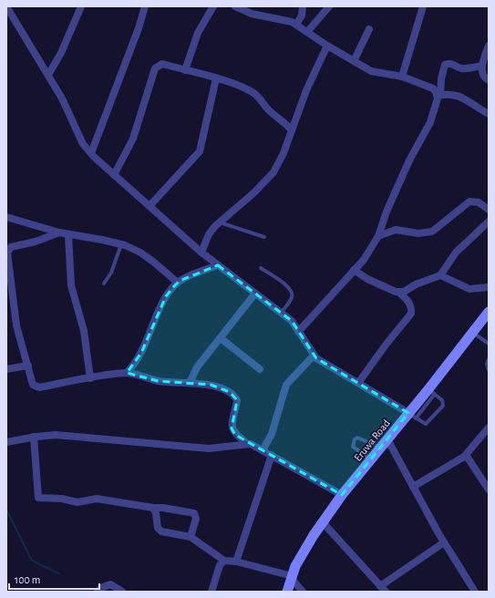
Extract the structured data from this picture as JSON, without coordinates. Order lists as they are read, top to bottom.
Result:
{
  "streets": {
    "main road": ["Eruwa Road"]
  },
  "scale_bar": "100 m"
}
